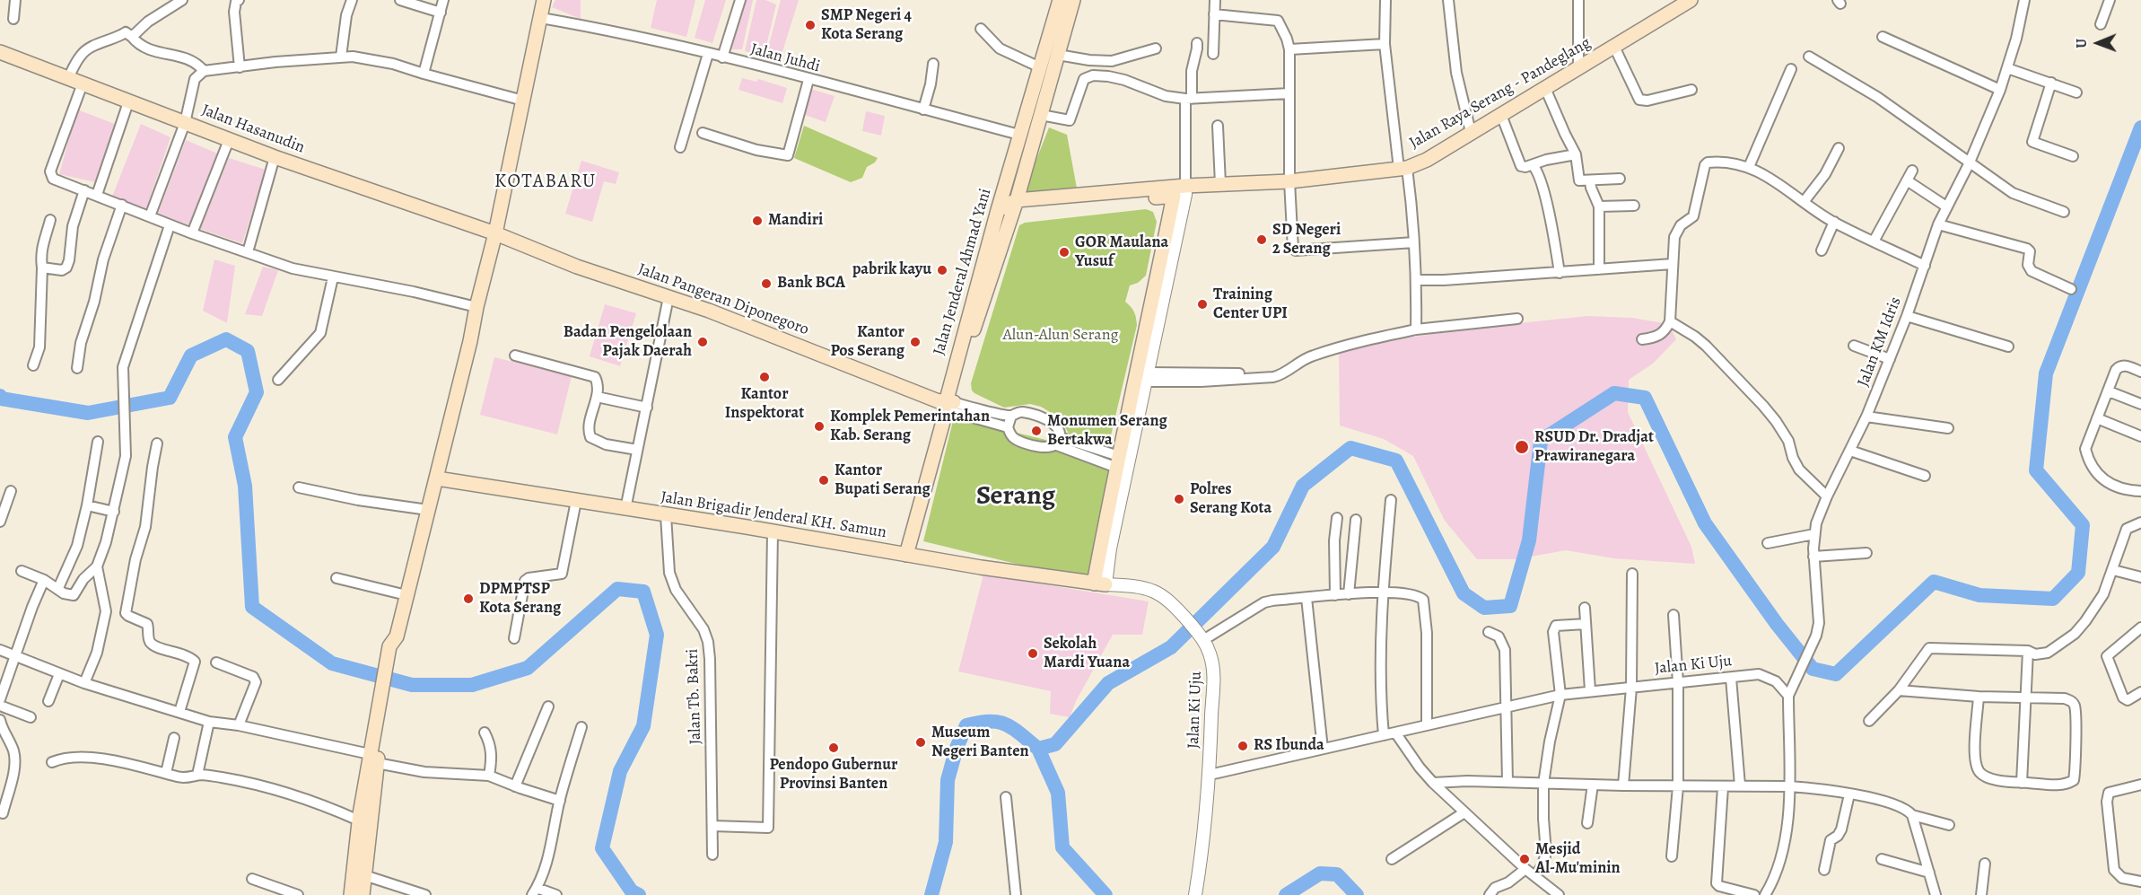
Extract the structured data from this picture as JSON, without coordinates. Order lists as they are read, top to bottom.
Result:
{
  "streets": {
    "main road": [
      "Jalan Raya Serang - Pandeglang",
      "Jalan Hasanudin",
      "Jalan Jenderal Ahmad Yani",
      "Jalan Pangeran Diponegoro",
      "Jalan Brigadir Jenderal KH. Samun"
    ],
    "street": [
      "Jalan Juhdi",
      "Jalan KM Idris",
      "Jalan Ki Uju",
      "Jalan Tb. Bakri"
    ]
  },
  "crossings": [
    ["Jalan Juhdi", "Jalan Jenderal Ahmad Yani"],
    ["Jalan Hasanudin", "Jalan Pangeran Diponegoro"],
    ["Jalan Jenderal Ahmad Yani", "Jalan Pangeran Diponegoro"],
    ["Jalan Jenderal Ahmad Yani", "Jalan Brigadir Jenderal KH. Samun"],
    ["Jalan KM Idris", "Jalan Ki Uju"],
    ["Jalan Brigadir Jenderal KH. Samun", "Jalan Ki Uju"],
    ["Jalan Brigadir Jenderal KH. Samun", "Jalan Tb. Bakri"]
  ],
  "districts": ["KOTABARU", "Serang"],
  "parks": ["Alun-Alun Serang"],
  "places": [
    "SMP Negeri 4 Kota Serang",
    "Mandiri",
    "SD Negeri 2 Serang",
    "GOR Maulana Yusuf",
    "pabrik kayu",
    "Bank BCA",
    "Training Center UPI",
    "Badan Pengelolaan Pajak Daerah",
    "Kantor Pos Serang",
    "Kantor Inspektorat",
    "Komplek Pemerintahan Kab. Serang",
    "Monumen Serang Bertakwa",
    "RSUD Dr. Dradjat Prawiranegara",
    "Kantor Bupati Serang",
    "Polres Serang Kota",
    "DPMPTSP Kota Serang",
    "Sekolah Mardi Yuana",
    "Museum Negeri Banten",
    "RS Ibunda",
    "Pendopo Gubernur Provinsi Banten",
    "Mesjid Al-Mu'minin"
  ],
  "north": "left"
}
